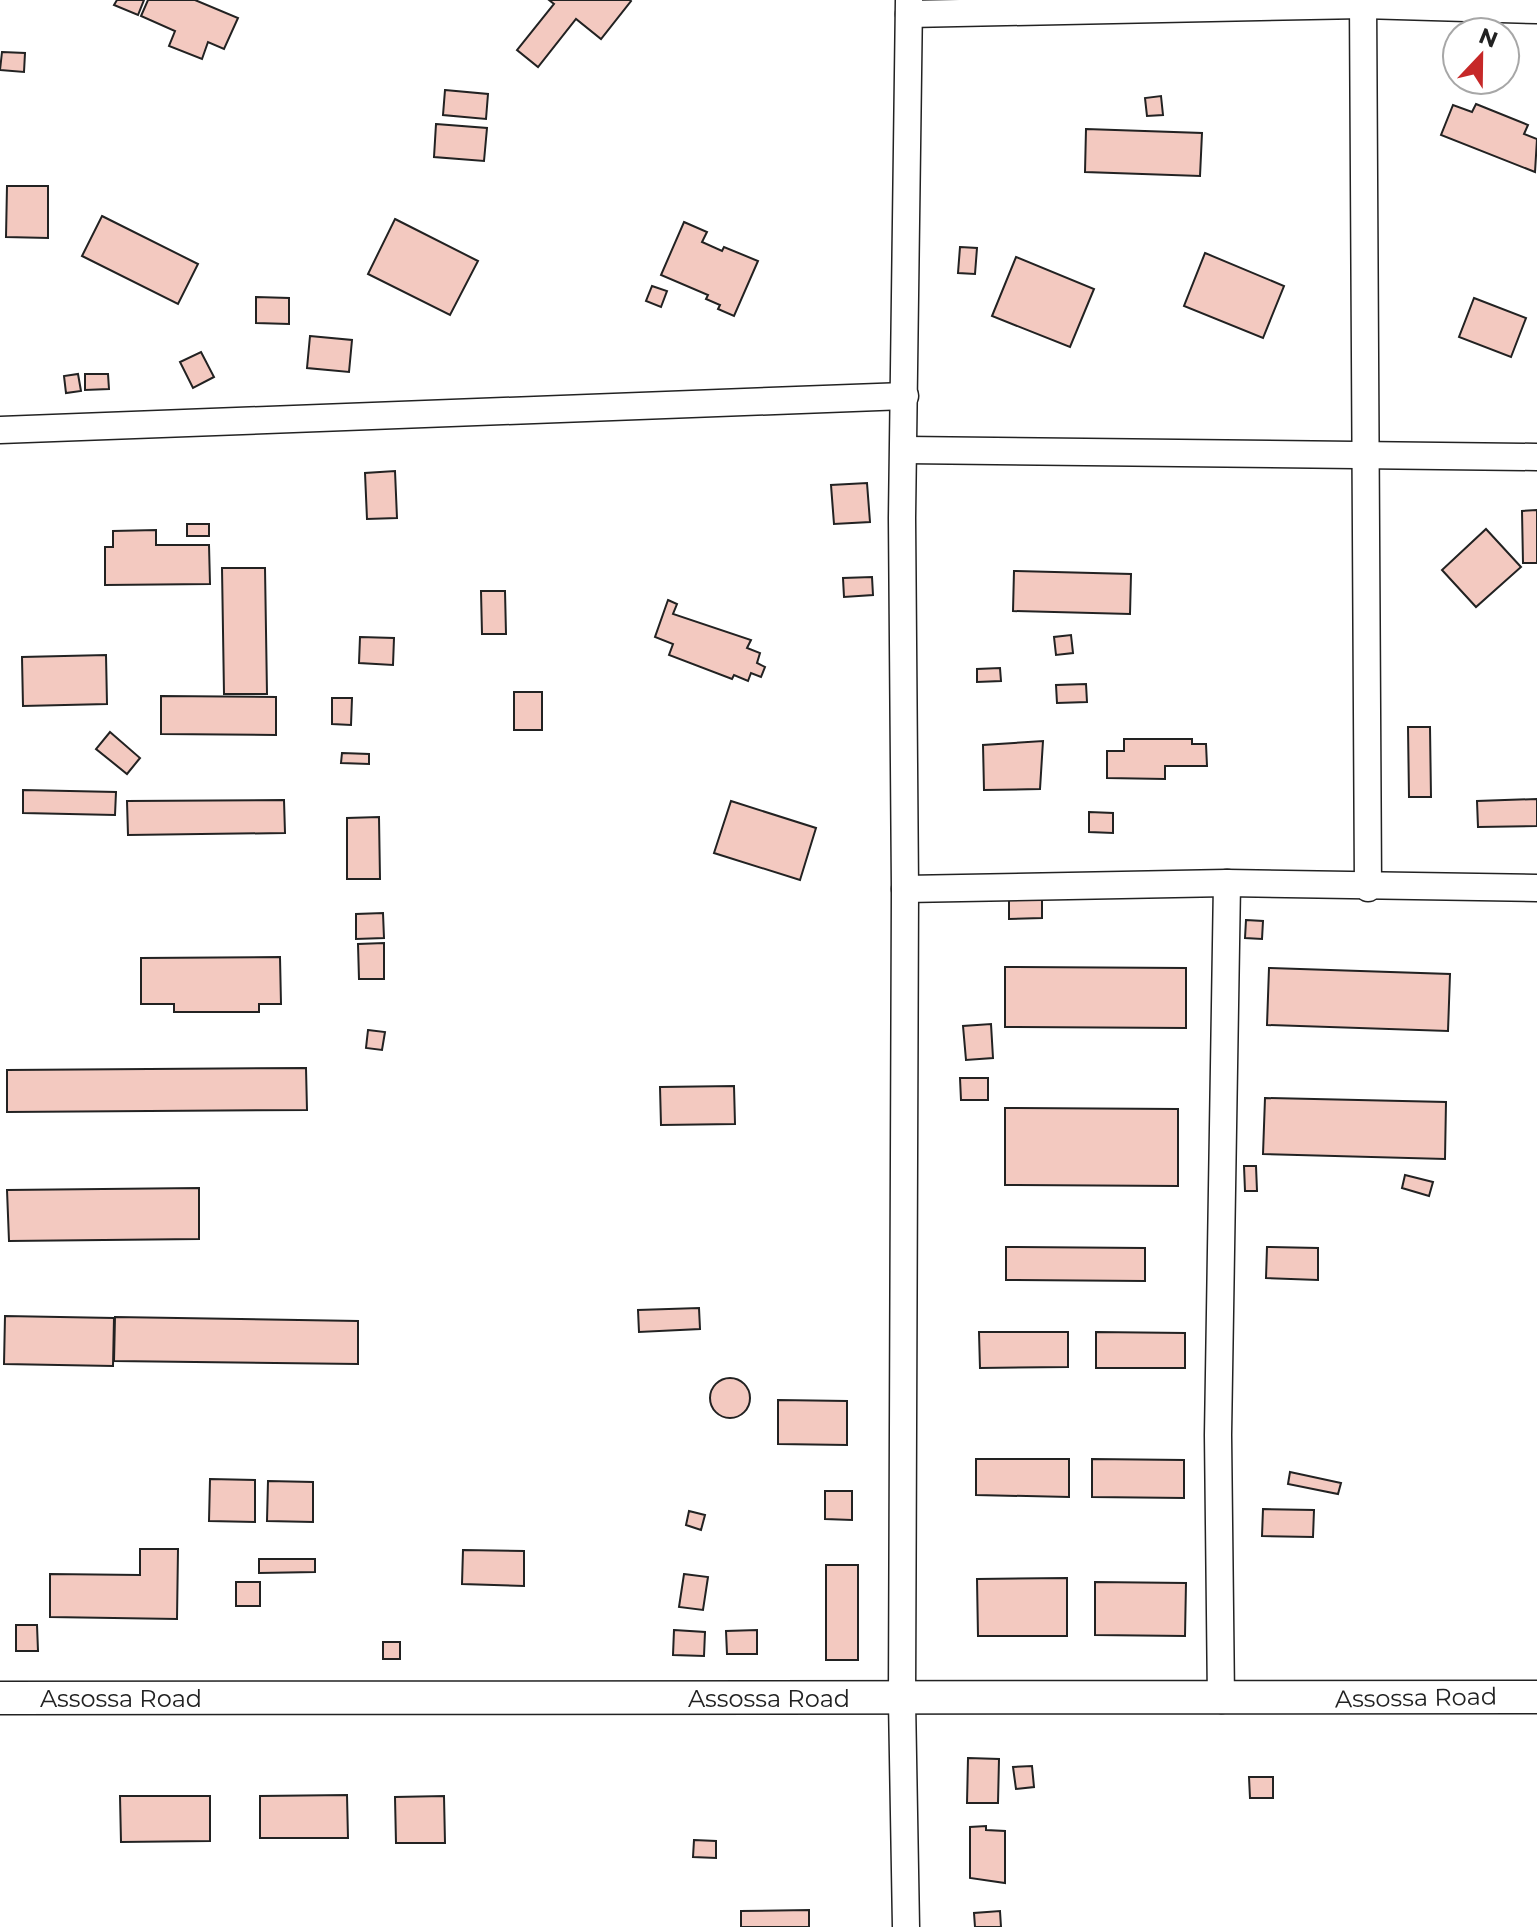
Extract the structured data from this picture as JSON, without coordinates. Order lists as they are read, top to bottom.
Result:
{
  "streets": {
    "street": ["Assossa Road"]
  },
  "north": "top"
}
